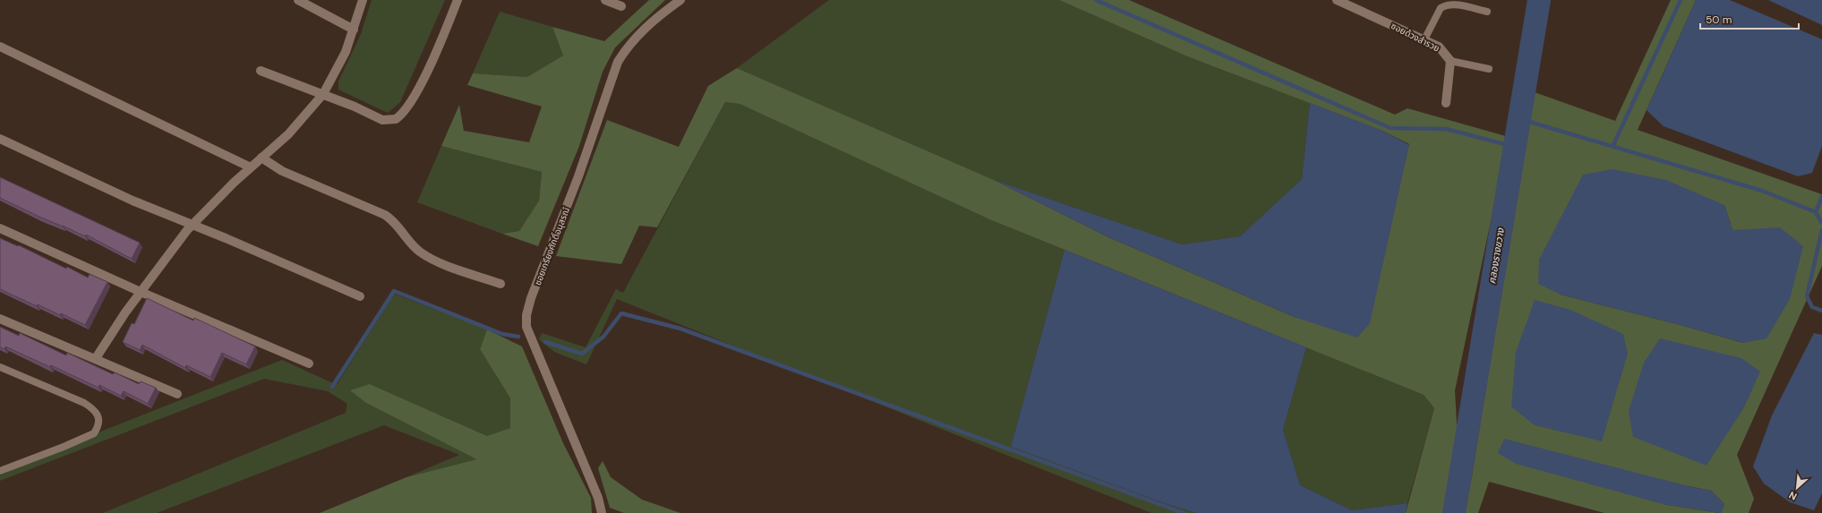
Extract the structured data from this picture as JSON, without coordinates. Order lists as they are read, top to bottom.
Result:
{
  "streets": {
    "street": ["ซอยด้วงสำรวย", "ซอยเกรียงศักดิ์อนุสรณ์"]
  },
  "water": ["คลองรางขวาง"],
  "scale_bar": "50 m",
  "north": "bottom left"
}
